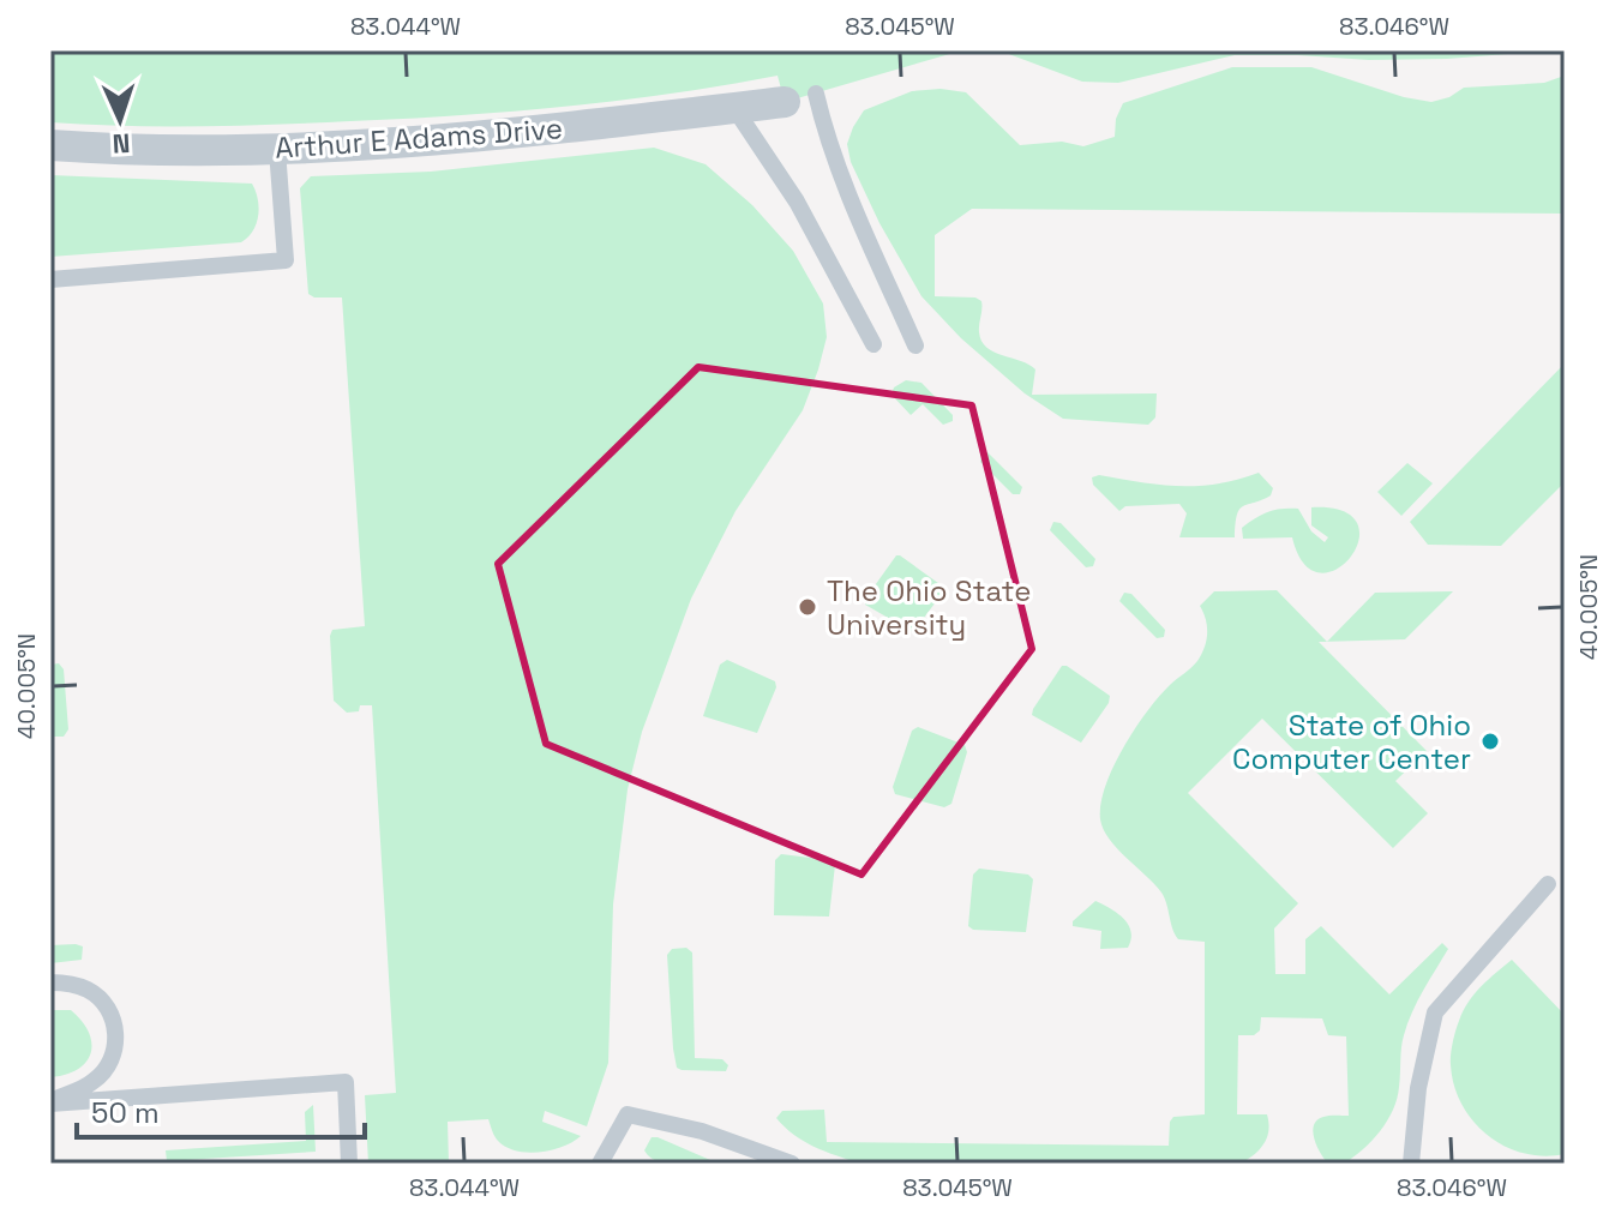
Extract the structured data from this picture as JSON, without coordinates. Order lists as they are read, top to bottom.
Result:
{
  "streets": {
    "street": ["Arthur E Adams Drive"]
  },
  "places": ["The Ohio State University", "State of Ohio Computer Center"],
  "scale_bar": "50 m",
  "north": "bottom",
  "coordinates": [
    "83.044°W",
    "83.045°W",
    "83.046°W",
    "40.005°N"
  ]
}
